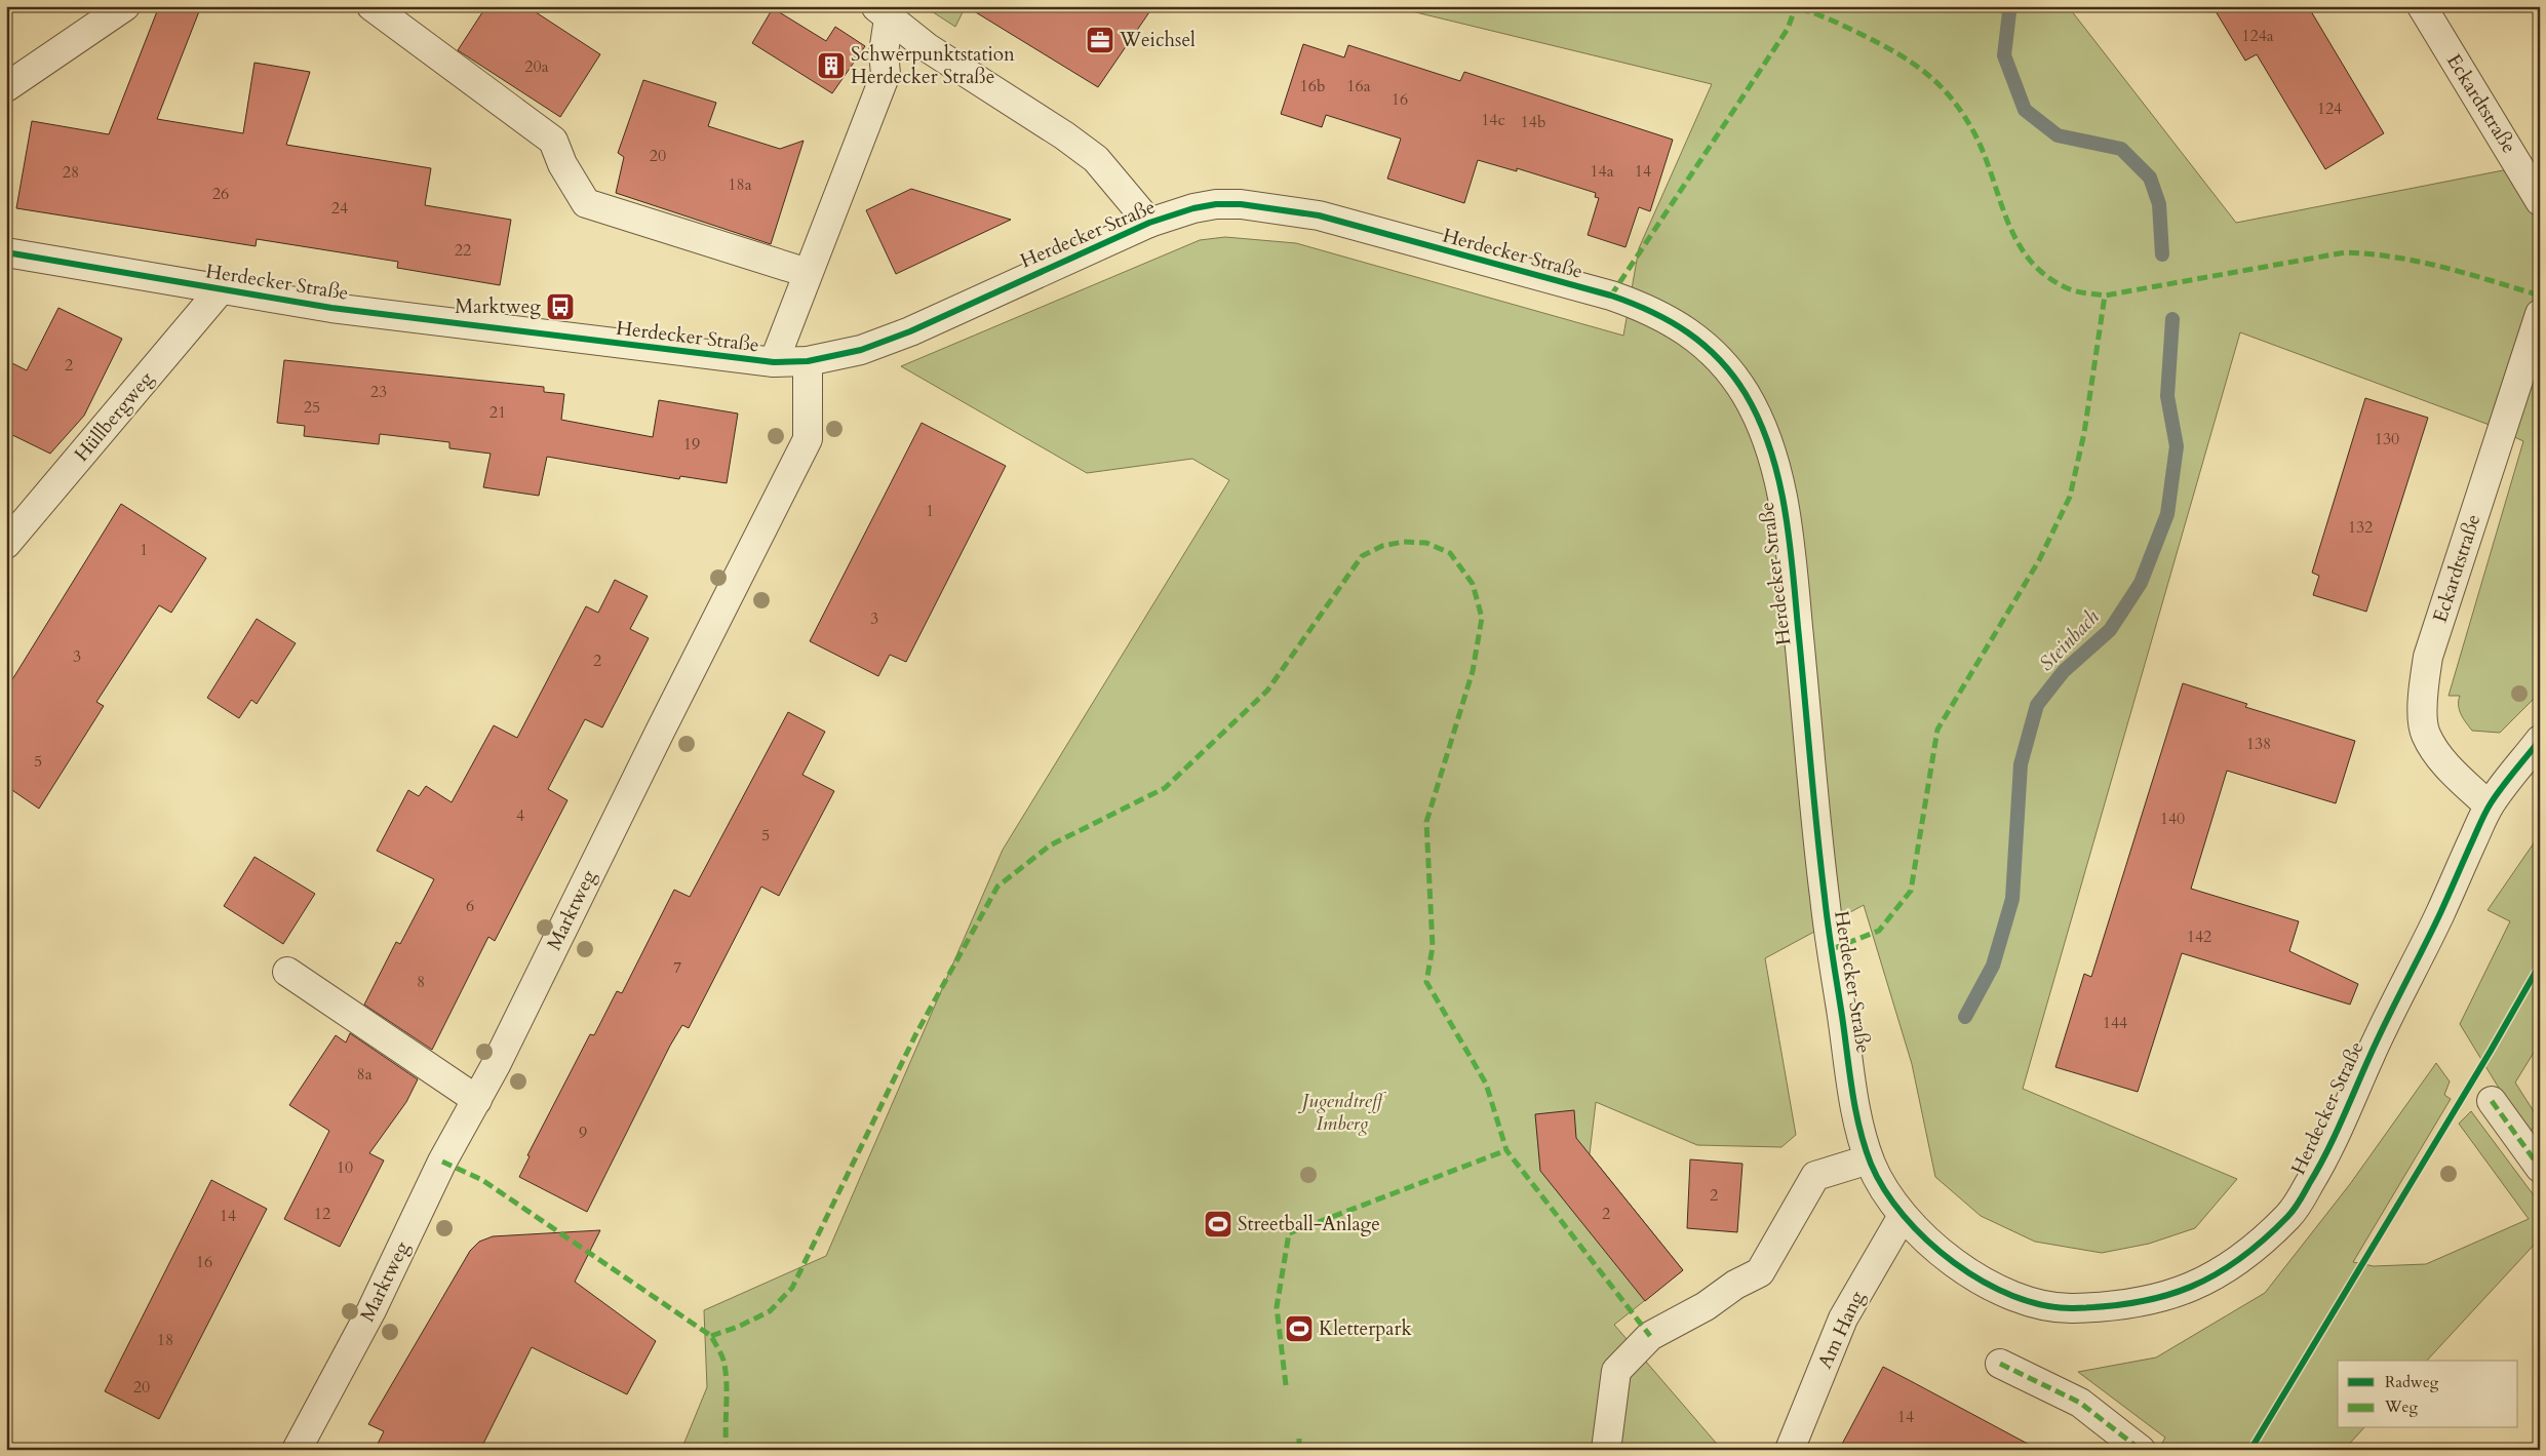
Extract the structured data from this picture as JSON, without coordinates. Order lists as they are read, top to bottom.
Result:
{
  "streets": {
    "street": [
      "Eckardtstraße",
      "Herdecker Straße",
      "Hüllbergweg",
      "Marktweg",
      "Am Hang"
    ]
  },
  "crossings": [
    ["Eckardtstraße", "Herdecker Straße"],
    ["Herdecker Straße", "Hüllbergweg"],
    ["Herdecker Straße", "Marktweg"],
    ["Herdecker Straße", "Am Hang"]
  ],
  "water": ["Steinbach"],
  "parks": ["Jugendtreff Imberg"],
  "places": {
    "office": ["Weichsel"],
    "building": ["Schwerpunktstation Herdecker Straße"],
    "bus stop": ["Marktweg"],
    "sports": ["Streetball-Anlage", "Kletterpark"]
  },
  "house_numbers": [
    "124a",
    "20a",
    "16b",
    "16a",
    "16",
    "124",
    "14c",
    "14b",
    "20",
    "14a",
    "14",
    "28",
    "18a",
    "26",
    "24",
    "22",
    "2",
    "23",
    "25",
    "21",
    "130",
    "19",
    "1",
    "132",
    "1",
    "3",
    "3",
    "2",
    "138",
    "5",
    "4",
    "140",
    "5",
    "6",
    "142",
    "7",
    "8",
    "144",
    "8a",
    "9",
    "10",
    "2",
    "12",
    "2",
    "14",
    "16",
    "18",
    "20",
    "14"
  ],
  "legend": ["Radweg", "Weg"]
}
